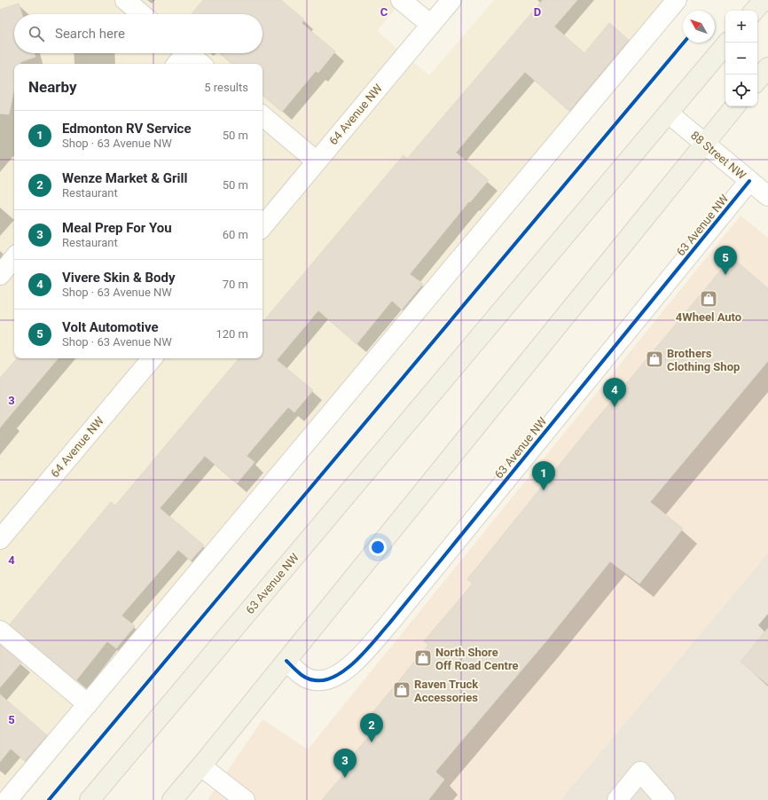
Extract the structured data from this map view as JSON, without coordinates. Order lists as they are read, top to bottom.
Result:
{
  "streets": {
    "main road": ["63 Avenue NW"],
    "street": ["64 Avenue NW", "88 Street NW"]
  },
  "crossings": [
    ["88 Street NW", "63 Avenue NW"]
  ],
  "places": {
    "shop": [
      "4Wheel Auto",
      "Brothers Clothing Shop",
      "North Shore Off Road Centre",
      "Raven Truck Accessories"
    ]
  },
  "north": "top left",
  "page": {
    "map_buttons": ["+", "−"],
    "search": "Search here",
    "heading": ["Nearby", "5 results"],
    "list": [
      {
        "mark": "1",
        "name": "Edmonton RV Service",
        "note": "Shop · 63 Avenue NW",
        "value": "50 m"
      },
      {
        "mark": "2",
        "name": "Wenze Market & Grill",
        "note": "Restaurant",
        "value": "50 m"
      },
      {
        "mark": "3",
        "name": "Meal Prep For You",
        "note": "Restaurant",
        "value": "60 m"
      },
      {
        "mark": "4",
        "name": "Vivere Skin & Body",
        "note": "Shop · 63 Avenue NW",
        "value": "70 m"
      },
      {
        "mark": "5",
        "name": "Volt Automotive",
        "note": "Shop · 63 Avenue NW",
        "value": "120 m"
      }
    ],
    "pins": [
      "5",
      "4",
      "1",
      "2",
      "3"
    ]
  },
  "grid": {
    "columns": ["C", "D"],
    "rows": ["3", "4", "5"]
  }
}
